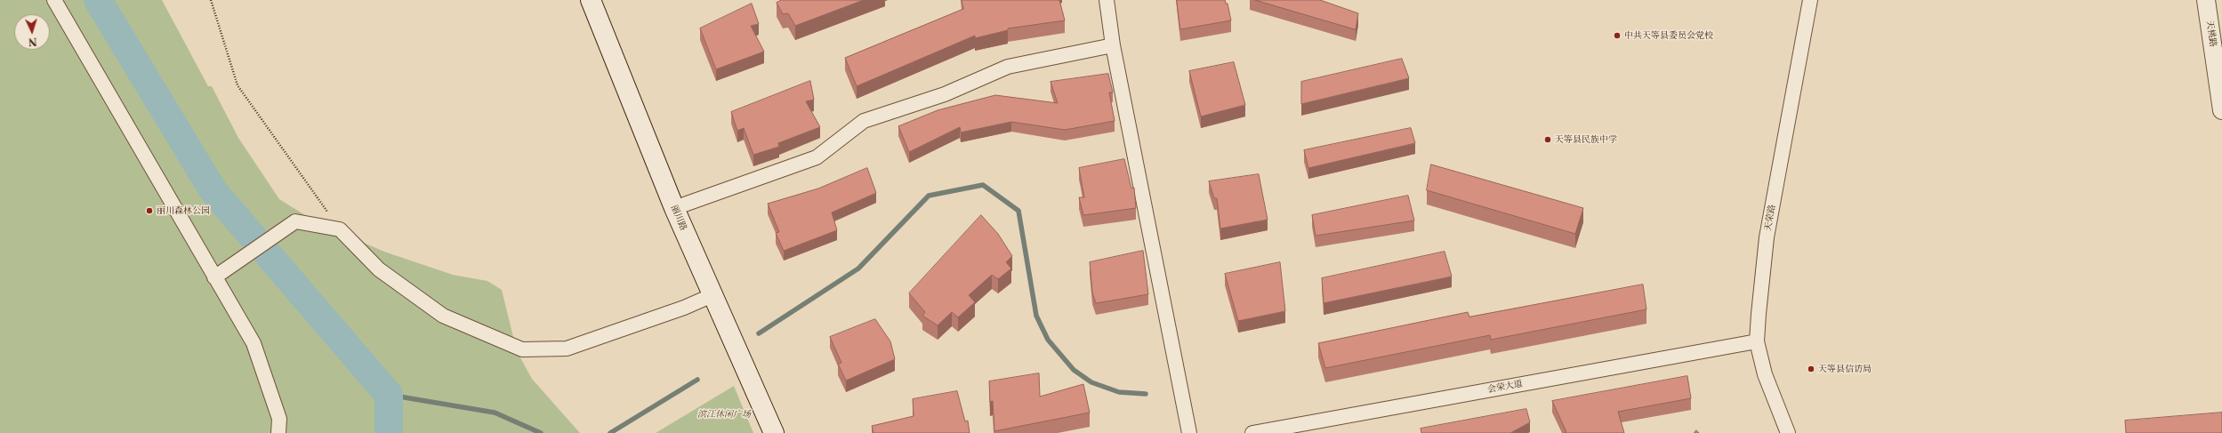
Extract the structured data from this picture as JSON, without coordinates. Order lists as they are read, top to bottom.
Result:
{
  "streets": {
    "main road": ["丽川路"],
    "street": ["天桃路", "天荣路", "会荣大道"]
  },
  "crossings": [
    ["天荣路", "会荣大道"]
  ],
  "parks": ["滨江休闲广场"],
  "places": [
    "中共天等县委员会党校",
    "天等县民族中学",
    "丽川森林公园",
    "天等县信访局"
  ],
  "north": "bottom"
}
